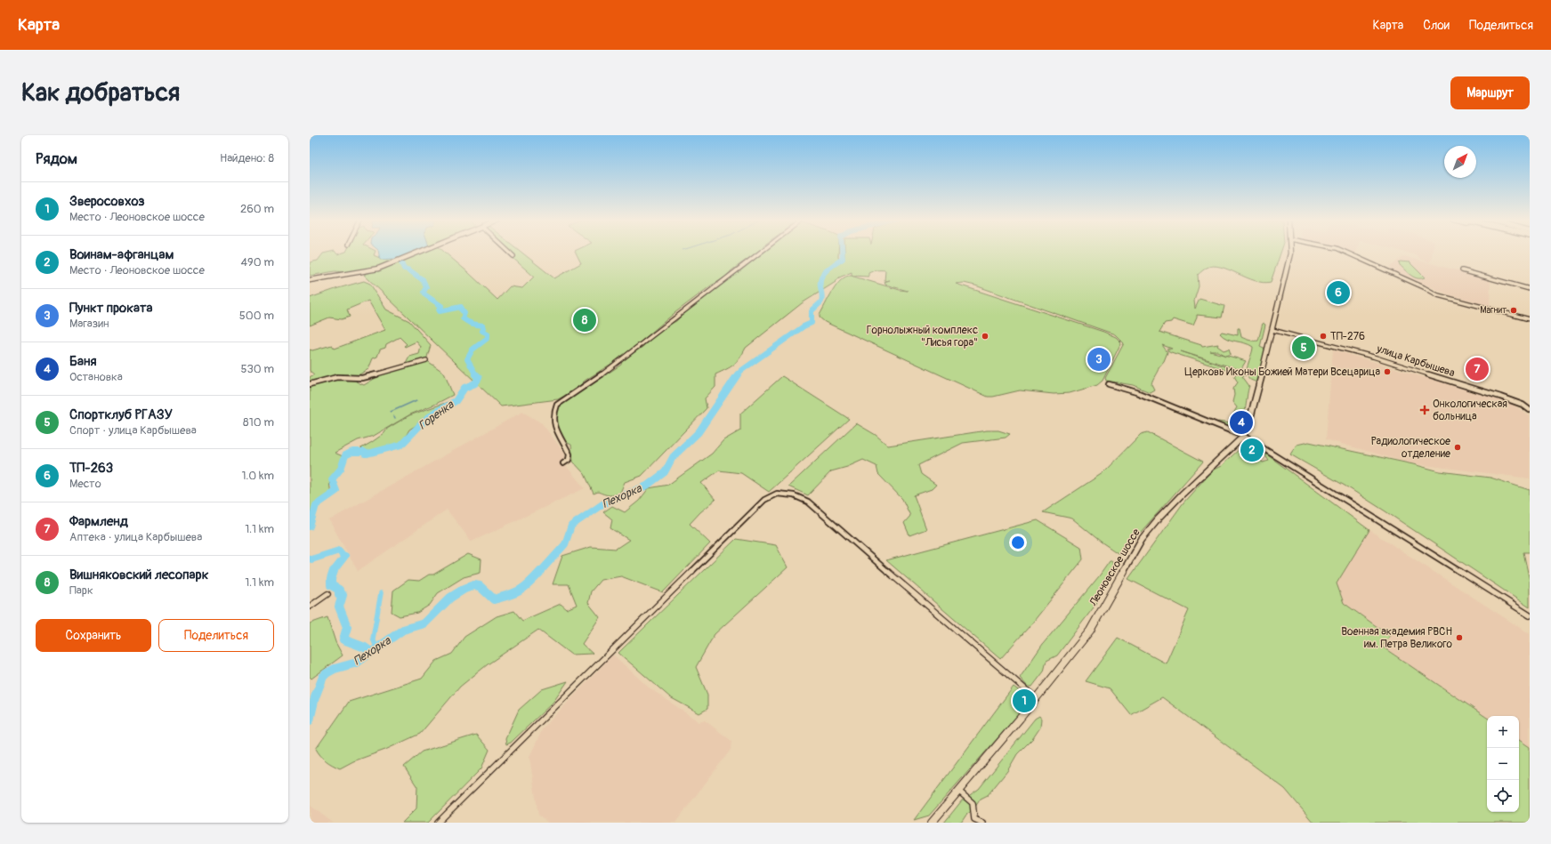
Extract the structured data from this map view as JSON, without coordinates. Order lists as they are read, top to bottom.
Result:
{
  "streets": {
    "main road": ["Леоновское шоссе"],
    "street": ["улица Карбышева"]
  },
  "crossings": [
    ["улица Карбышева", "Леоновское шоссе"]
  ],
  "water": ["Горенка", "Пехорка"],
  "places": {
    "other": [
      "Магнит",
      "Горнолыжный комплекс \"Лисья гора\"",
      "ТП-276",
      "Церковь Иконы Божией Матери Всецарица",
      "Радиологическое отделение",
      "Военная академия РВСН им. Петра Великого"
    ],
    "health": ["Онкологическая больница"]
  },
  "north": "top right",
  "page": {
    "header": "Карта",
    "nav": ["Карта", "Слои", "Поделиться"],
    "buttons": [
      "Маршрут",
      ["Сохранить", "Поделиться"]
    ],
    "title": "Как добраться",
    "heading": ["Рядом", "Найдено: 8"],
    "list": [
      {
        "mark": "1",
        "name": "Зверосовхоз",
        "note": "Место · Леоновское шоссе",
        "value": "260 m"
      },
      {
        "mark": "2",
        "name": "Воинам-афганцам",
        "note": "Место · Леоновское шоссе",
        "value": "490 m"
      },
      {
        "mark": "3",
        "name": "Пункт проката",
        "note": "Магазин",
        "value": "500 m"
      },
      {
        "mark": "4",
        "name": "Баня",
        "note": "Остановка",
        "value": "530 m"
      },
      {
        "mark": "5",
        "name": "Спортклуб РГАЗУ",
        "note": "Спорт · улица Карбышева",
        "value": "810 m"
      },
      {
        "mark": "6",
        "name": "ТП-263",
        "note": "Место",
        "value": "1.0 km"
      },
      {
        "mark": "7",
        "name": "Фармленд",
        "note": "Аптека · улица Карбышева",
        "value": "1.1 km"
      },
      {
        "mark": "8",
        "name": "Вишняковский лесопарк",
        "note": "Парк",
        "value": "1.1 km"
      }
    ],
    "pins": [
      "6",
      "8",
      "5",
      "3",
      "7",
      "4",
      "2",
      "1"
    ],
    "map_buttons": ["+", "−"]
  }
}
